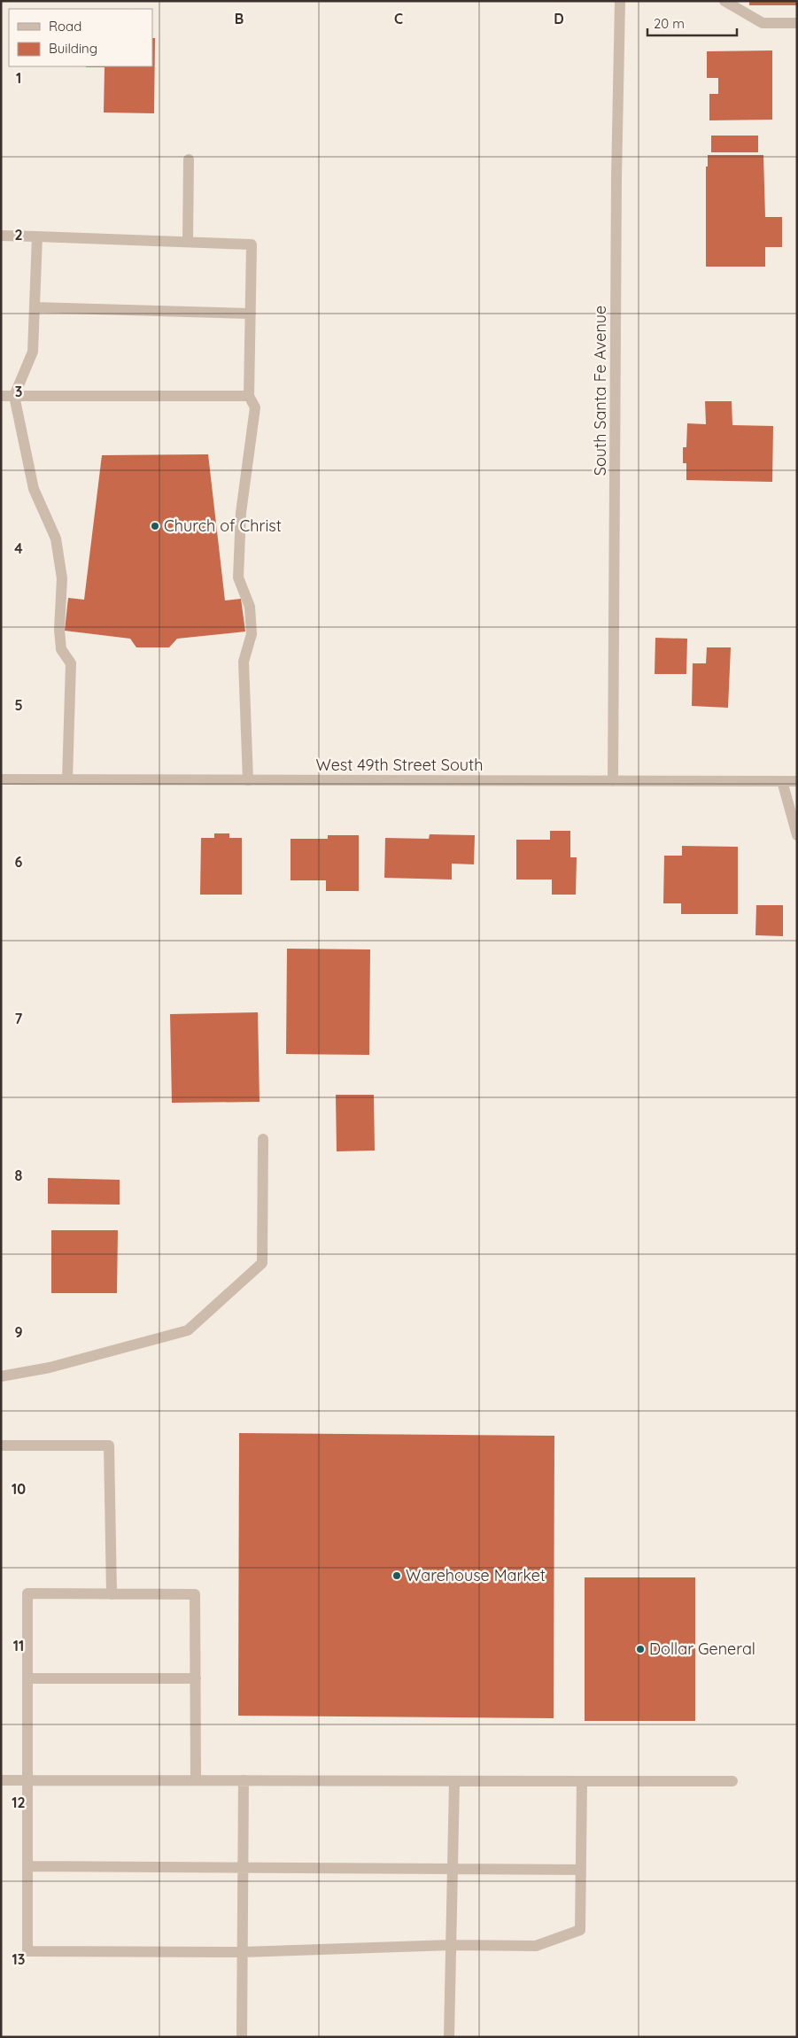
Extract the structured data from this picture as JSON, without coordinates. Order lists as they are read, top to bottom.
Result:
{
  "streets": {
    "street": ["South Santa Fe Avenue", "West 49th Street South"]
  },
  "crossings": [
    ["South Santa Fe Avenue", "West 49th Street South"]
  ],
  "places": ["Church of Christ", "Warehouse Market", "Dollar General"],
  "legend": ["Road", "Building"],
  "scale_bar": "20 m",
  "grid": {
    "columns": ["B", "C", "D"],
    "rows": [
      "1",
      "2",
      "3",
      "4",
      "5",
      "6",
      "7",
      "8",
      "9",
      "10",
      "11",
      "12",
      "13"
    ]
  }
}
